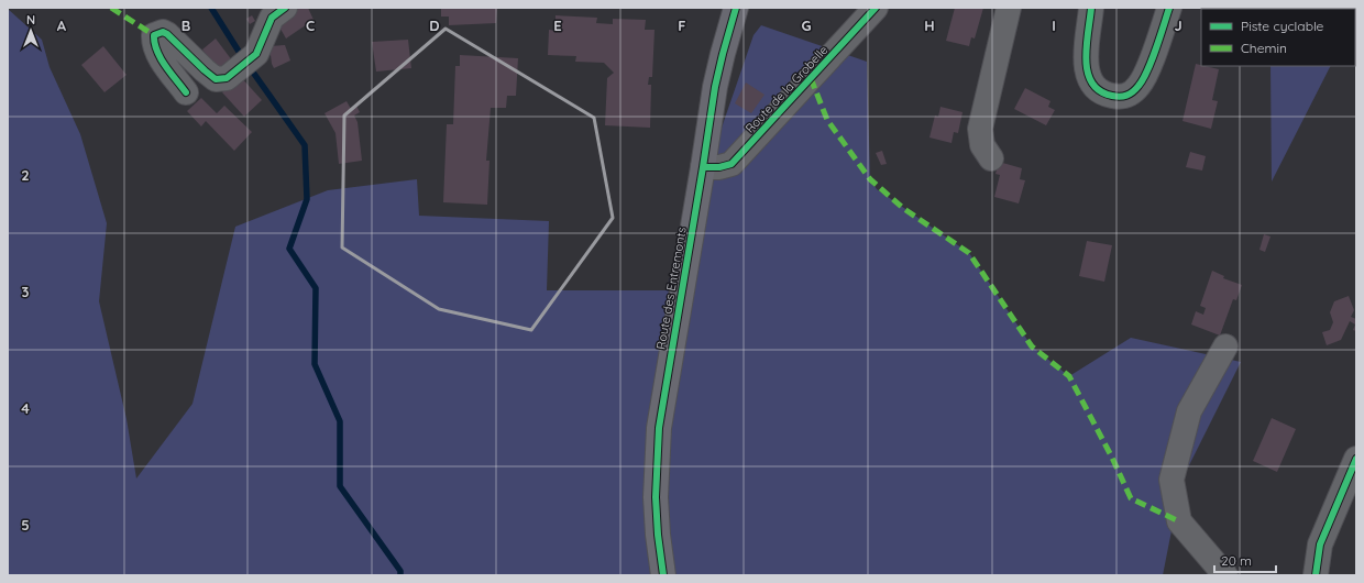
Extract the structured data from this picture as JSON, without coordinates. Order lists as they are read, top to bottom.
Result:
{
  "streets": {
    "main road": ["Route des Entremonts"],
    "street": ["Route de la Grobelle"]
  },
  "crossings": [
    ["Route de la Grobelle", "Route des Entremonts"]
  ],
  "legend": ["Piste cyclable", "Chemin"],
  "scale_bar": "20 m",
  "north": "top",
  "grid": {
    "columns": [
      "A",
      "B",
      "C",
      "D",
      "E",
      "F",
      "G",
      "H",
      "I",
      "J"
    ],
    "rows": [
      "2",
      "3",
      "4",
      "5"
    ]
  }
}
